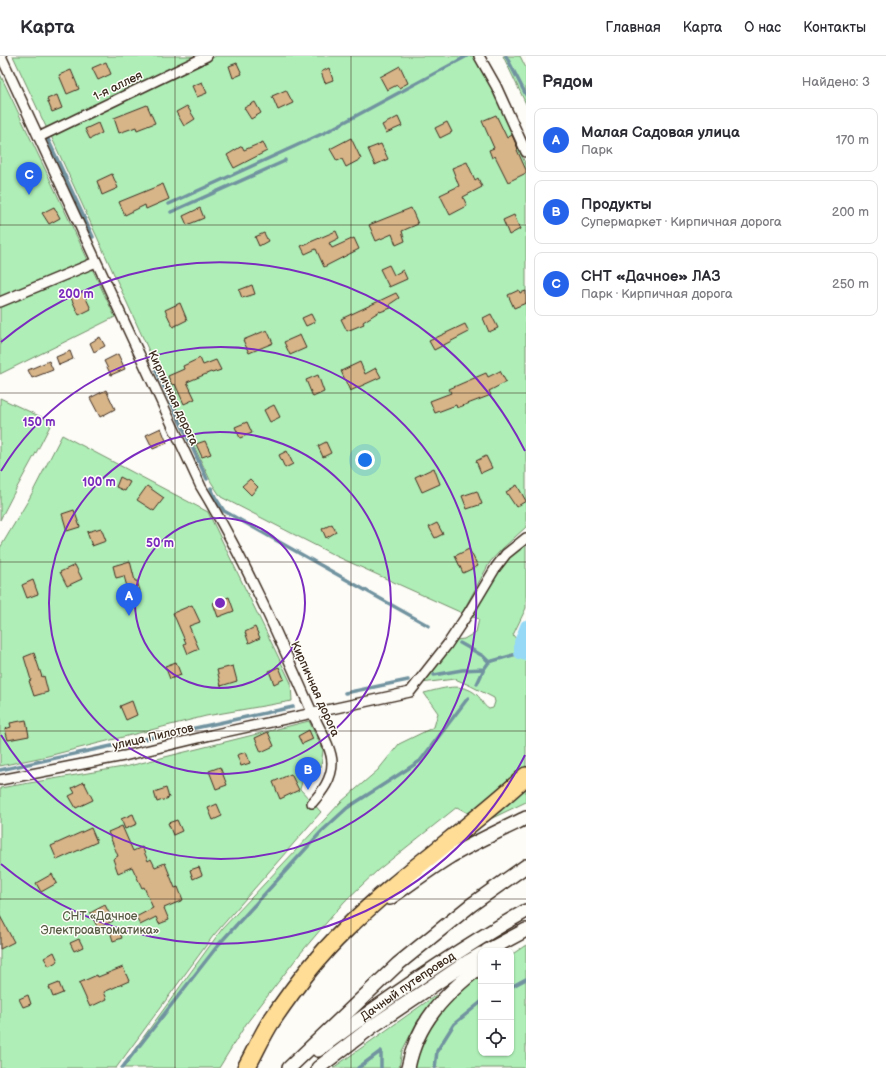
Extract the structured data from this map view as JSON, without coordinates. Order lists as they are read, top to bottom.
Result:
{
  "streets": {
    "main road": ["Дачный путепровод"],
    "street": ["1-я аллея", "Кирпичная дорога", "улица Пилотов"]
  },
  "crossings": [
    ["1-я аллея", "Кирпичная дорога"],
    ["Кирпичная дорога", "улица Пилотов"]
  ],
  "parks": ["СНТ «Дачное Электроавтоматика»"],
  "page": {
    "header": "Карта",
    "nav": [
      "Главная",
      "Карта",
      "О нас",
      "Контакты"
    ],
    "heading": ["Рядом", "Найдено: 3"],
    "list": [
      {
        "mark": "A",
        "name": "Малая Садовая улица",
        "note": "Парк",
        "value": "170 m"
      },
      {
        "mark": "B",
        "name": "Продукты",
        "note": "Супермаркет · Кирпичная дорога",
        "value": "200 m"
      },
      {
        "mark": "C",
        "name": "СНТ «Дачное» ЛАЗ",
        "note": "Парк · Кирпичная дорога",
        "value": "250 m"
      }
    ],
    "pins": ["C", "A", "B"],
    "map_buttons": ["+", "−"]
  },
  "rings": [
    "200 m",
    "150 m",
    "100 m",
    "50 m"
  ]
}
